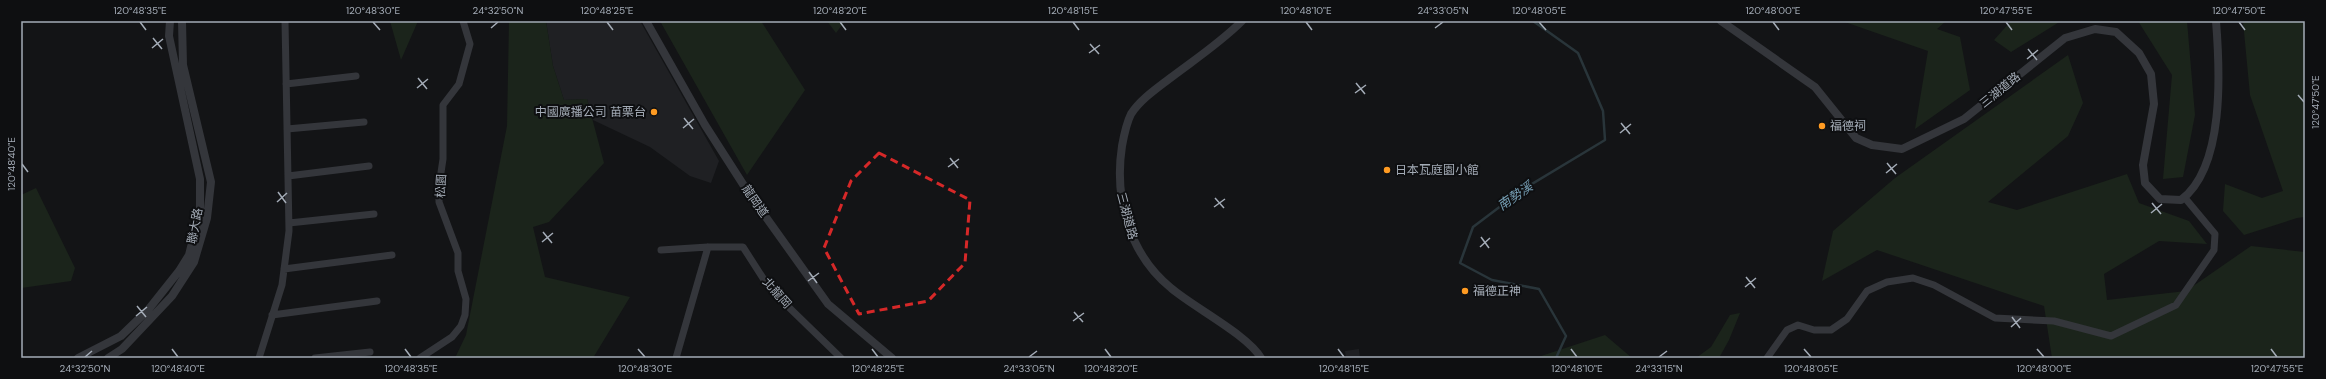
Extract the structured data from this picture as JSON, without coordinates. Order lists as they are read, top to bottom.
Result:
{
  "streets": {
    "street": [
      "三湖道路",
      "松園",
      "龍岡道",
      "聯大路",
      "北龍岡"
    ]
  },
  "water": ["南勢溪"],
  "places": [
    "中國廣播公司 苗栗台",
    "福德祠",
    "日本瓦庭園小館",
    "福德正神"
  ],
  "coordinates": [
    "120°48'35\"E",
    "120°48'30\"E",
    "24°32'50\"N",
    "120°48'25\"E",
    "120°48'20\"E",
    "120°48'15\"E",
    "120°48'10\"E",
    "24°33'05\"N",
    "120°48'05\"E",
    "120°48'00\"E",
    "120°47'55\"E",
    "120°47'50\"E",
    "120°48'40\"E",
    "24°33'15\"N"
  ]
}
